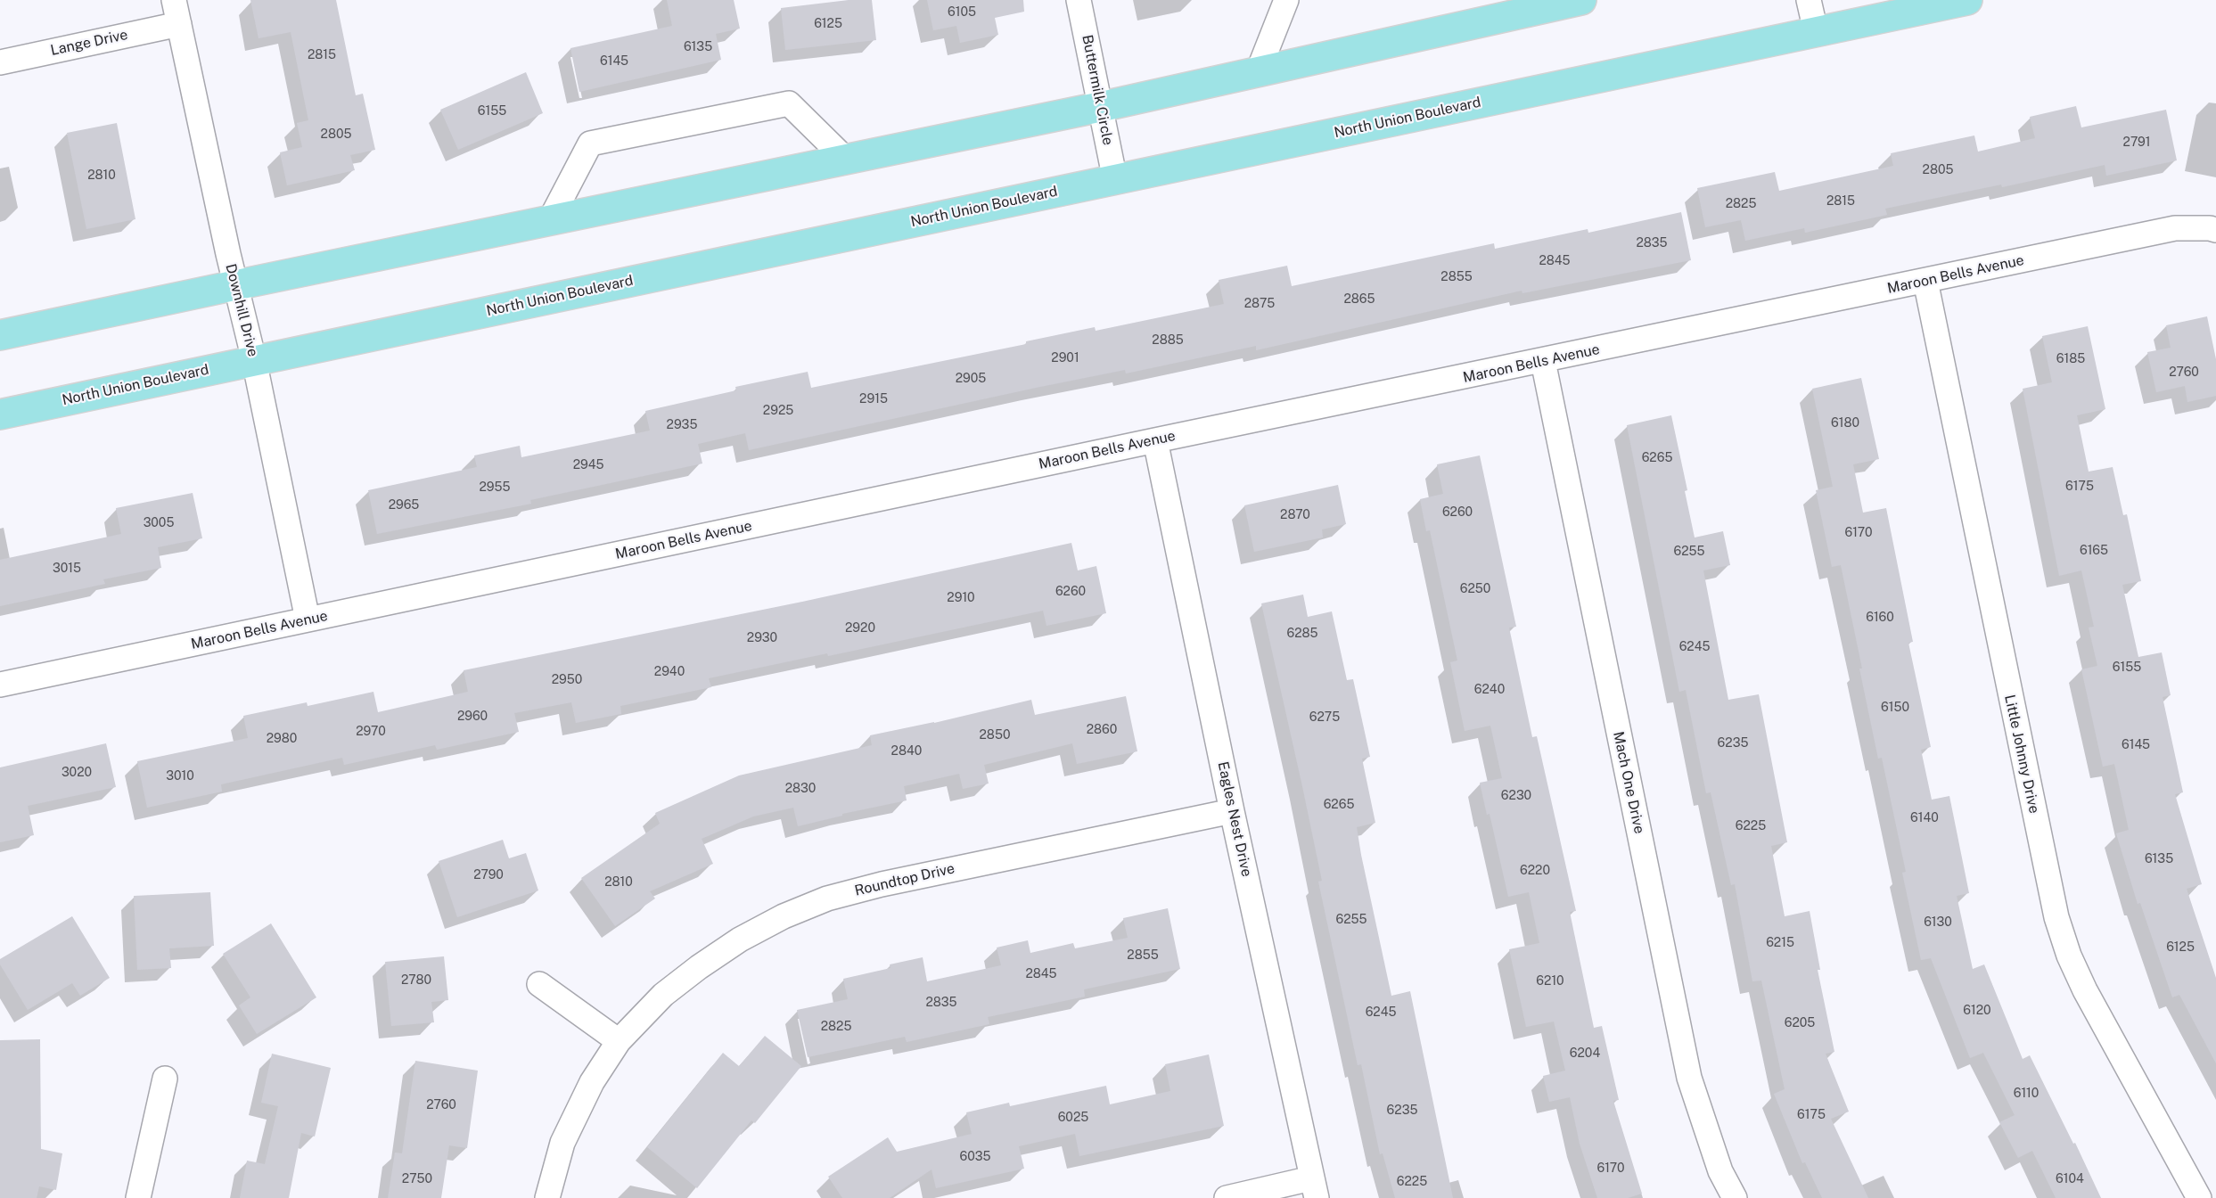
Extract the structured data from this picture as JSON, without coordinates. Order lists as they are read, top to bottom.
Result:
{
  "streets": {
    "main road": ["North Union Boulevard"],
    "street": [
      "Lange Drive",
      "Buttermilk Circle",
      "Maroon Bells Avenue",
      "Downhill Drive",
      "Little Johnny Drive",
      "Mach One Drive",
      "Eagles Nest Drive",
      "Roundtop Drive"
    ]
  },
  "crossings": [
    ["Lange Drive", "Downhill Drive"],
    ["Buttermilk Circle", "North Union Boulevard"],
    ["North Union Boulevard", "Downhill Drive"],
    ["Maroon Bells Avenue", "Downhill Drive"],
    ["Maroon Bells Avenue", "Little Johnny Drive"],
    ["Maroon Bells Avenue", "Mach One Drive"],
    ["Maroon Bells Avenue", "Eagles Nest Drive"],
    ["Eagles Nest Drive", "Roundtop Drive"]
  ],
  "house_numbers": [
    "6105",
    "6125",
    "6135",
    "2815",
    "6145",
    "6155",
    "2805",
    "2791",
    "2805",
    "2810",
    "2815",
    "2825",
    "2835",
    "2845",
    "2855",
    "2865",
    "2875",
    "2885",
    "2901",
    "6185",
    "2760",
    "2905",
    "2915",
    "2925",
    "6180",
    "2935",
    "6265",
    "2945",
    "6175",
    "2955",
    "2965",
    "6260",
    "2870",
    "3005",
    "6170",
    "6165",
    "6255",
    "3015",
    "6250",
    "6260",
    "2910",
    "6160",
    "2920",
    "6285",
    "2930",
    "6245",
    "6155",
    "2940",
    "2950",
    "6240",
    "6150",
    "2960",
    "6275",
    "2860",
    "2970",
    "2850",
    "2980",
    "6235",
    "6145",
    "2840",
    "3020",
    "3010",
    "2830",
    "6230",
    "6265",
    "6140",
    "6225",
    "6135",
    "6220",
    "2790",
    "2810",
    "6255",
    "6130",
    "6215",
    "6125",
    "2855",
    "2845",
    "2780",
    "6210",
    "2835",
    "6120",
    "6245",
    "6205",
    "2825",
    "6204",
    "6110",
    "2760",
    "6235",
    "6175",
    "6025",
    "6035",
    "6170",
    "2750",
    "6104",
    "6225"
  ]
}
